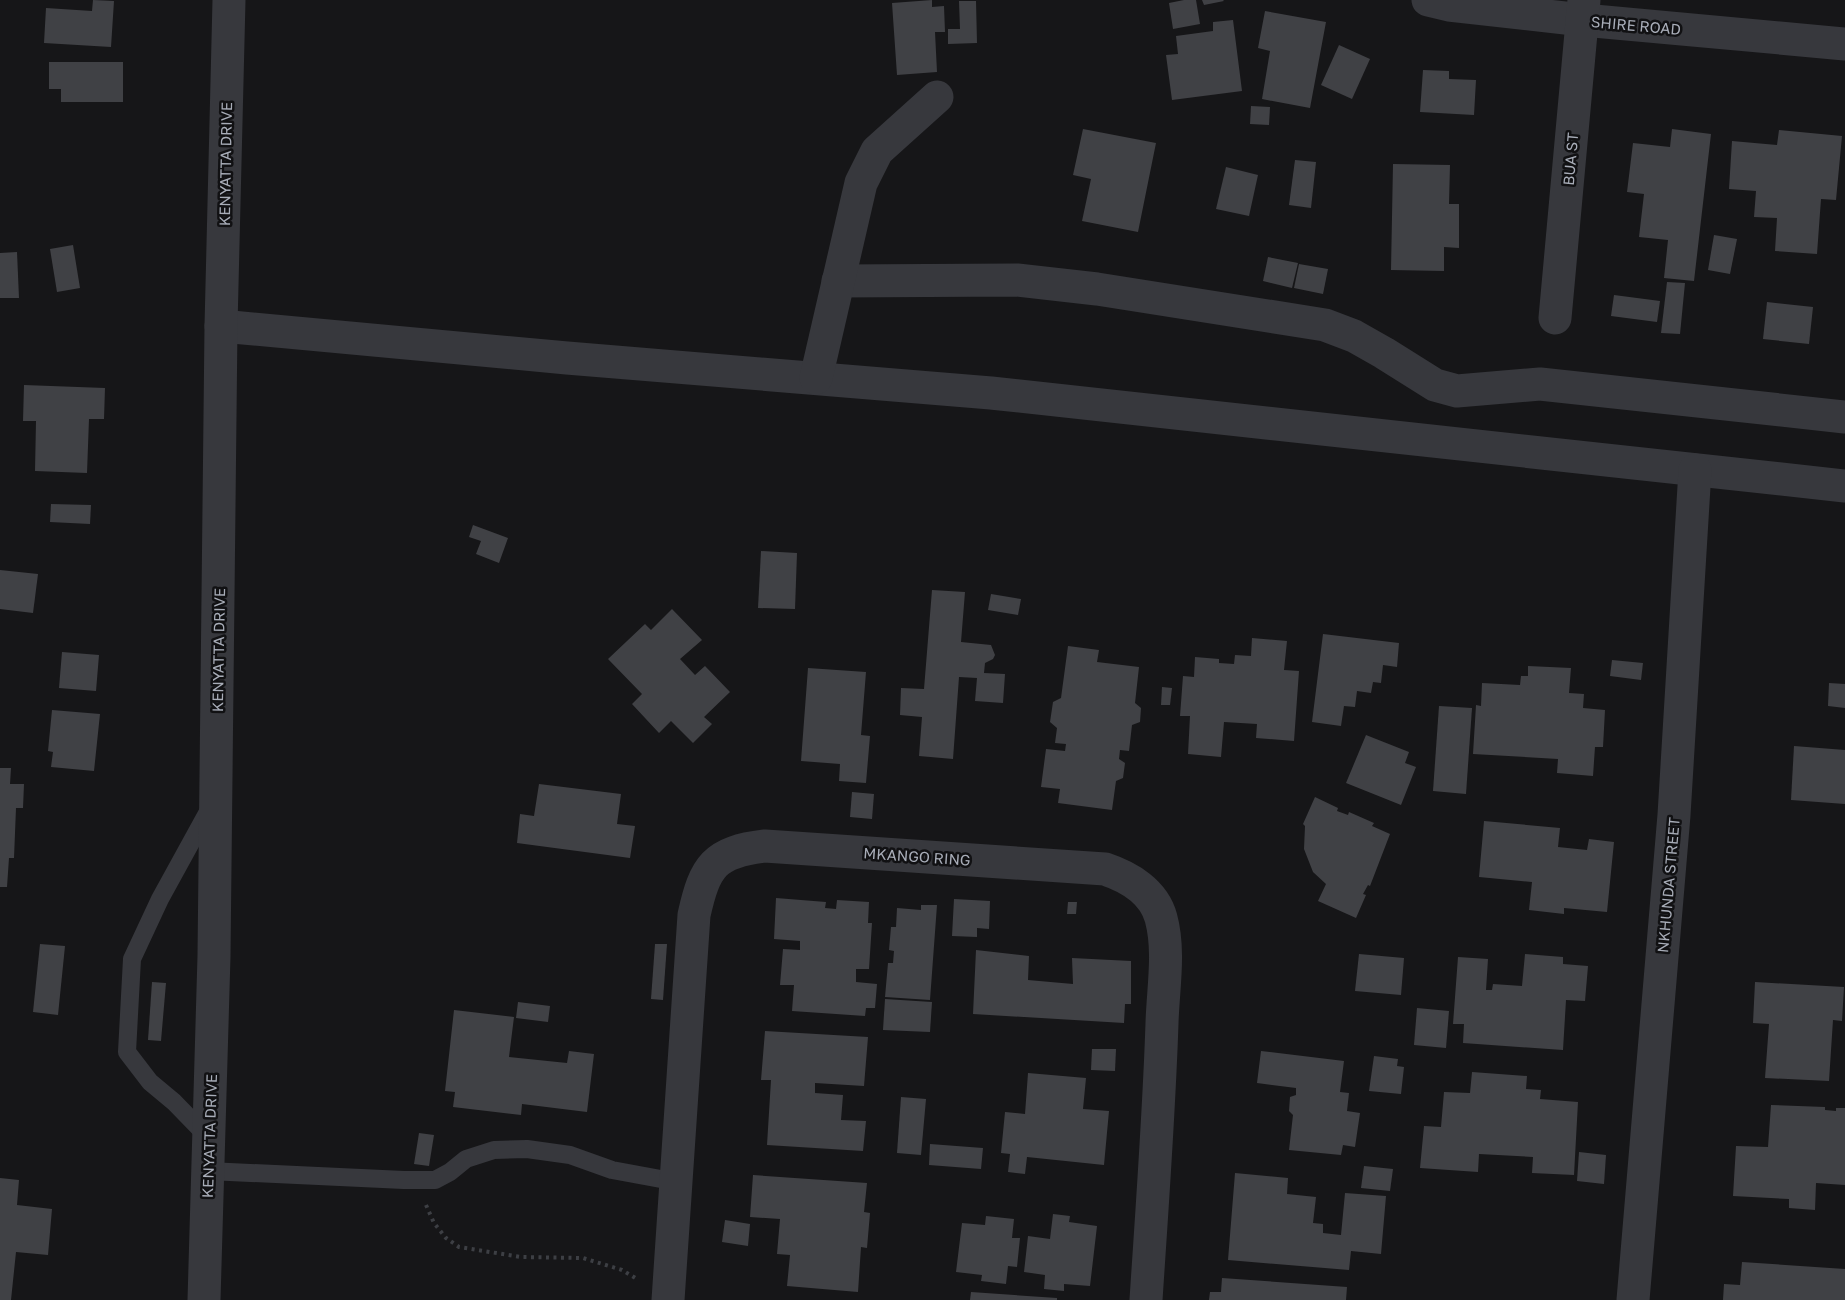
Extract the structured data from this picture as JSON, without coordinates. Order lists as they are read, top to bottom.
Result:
{
  "streets": {
    "street": [
      "SHIRE ROAD",
      "BUA ST",
      "KENYATTA DRIVE",
      "MKANGO RING",
      "NKHUNDA STREET"
    ]
  },
  "crossings": [
    ["SHIRE ROAD", "BUA ST"]
  ]
}
